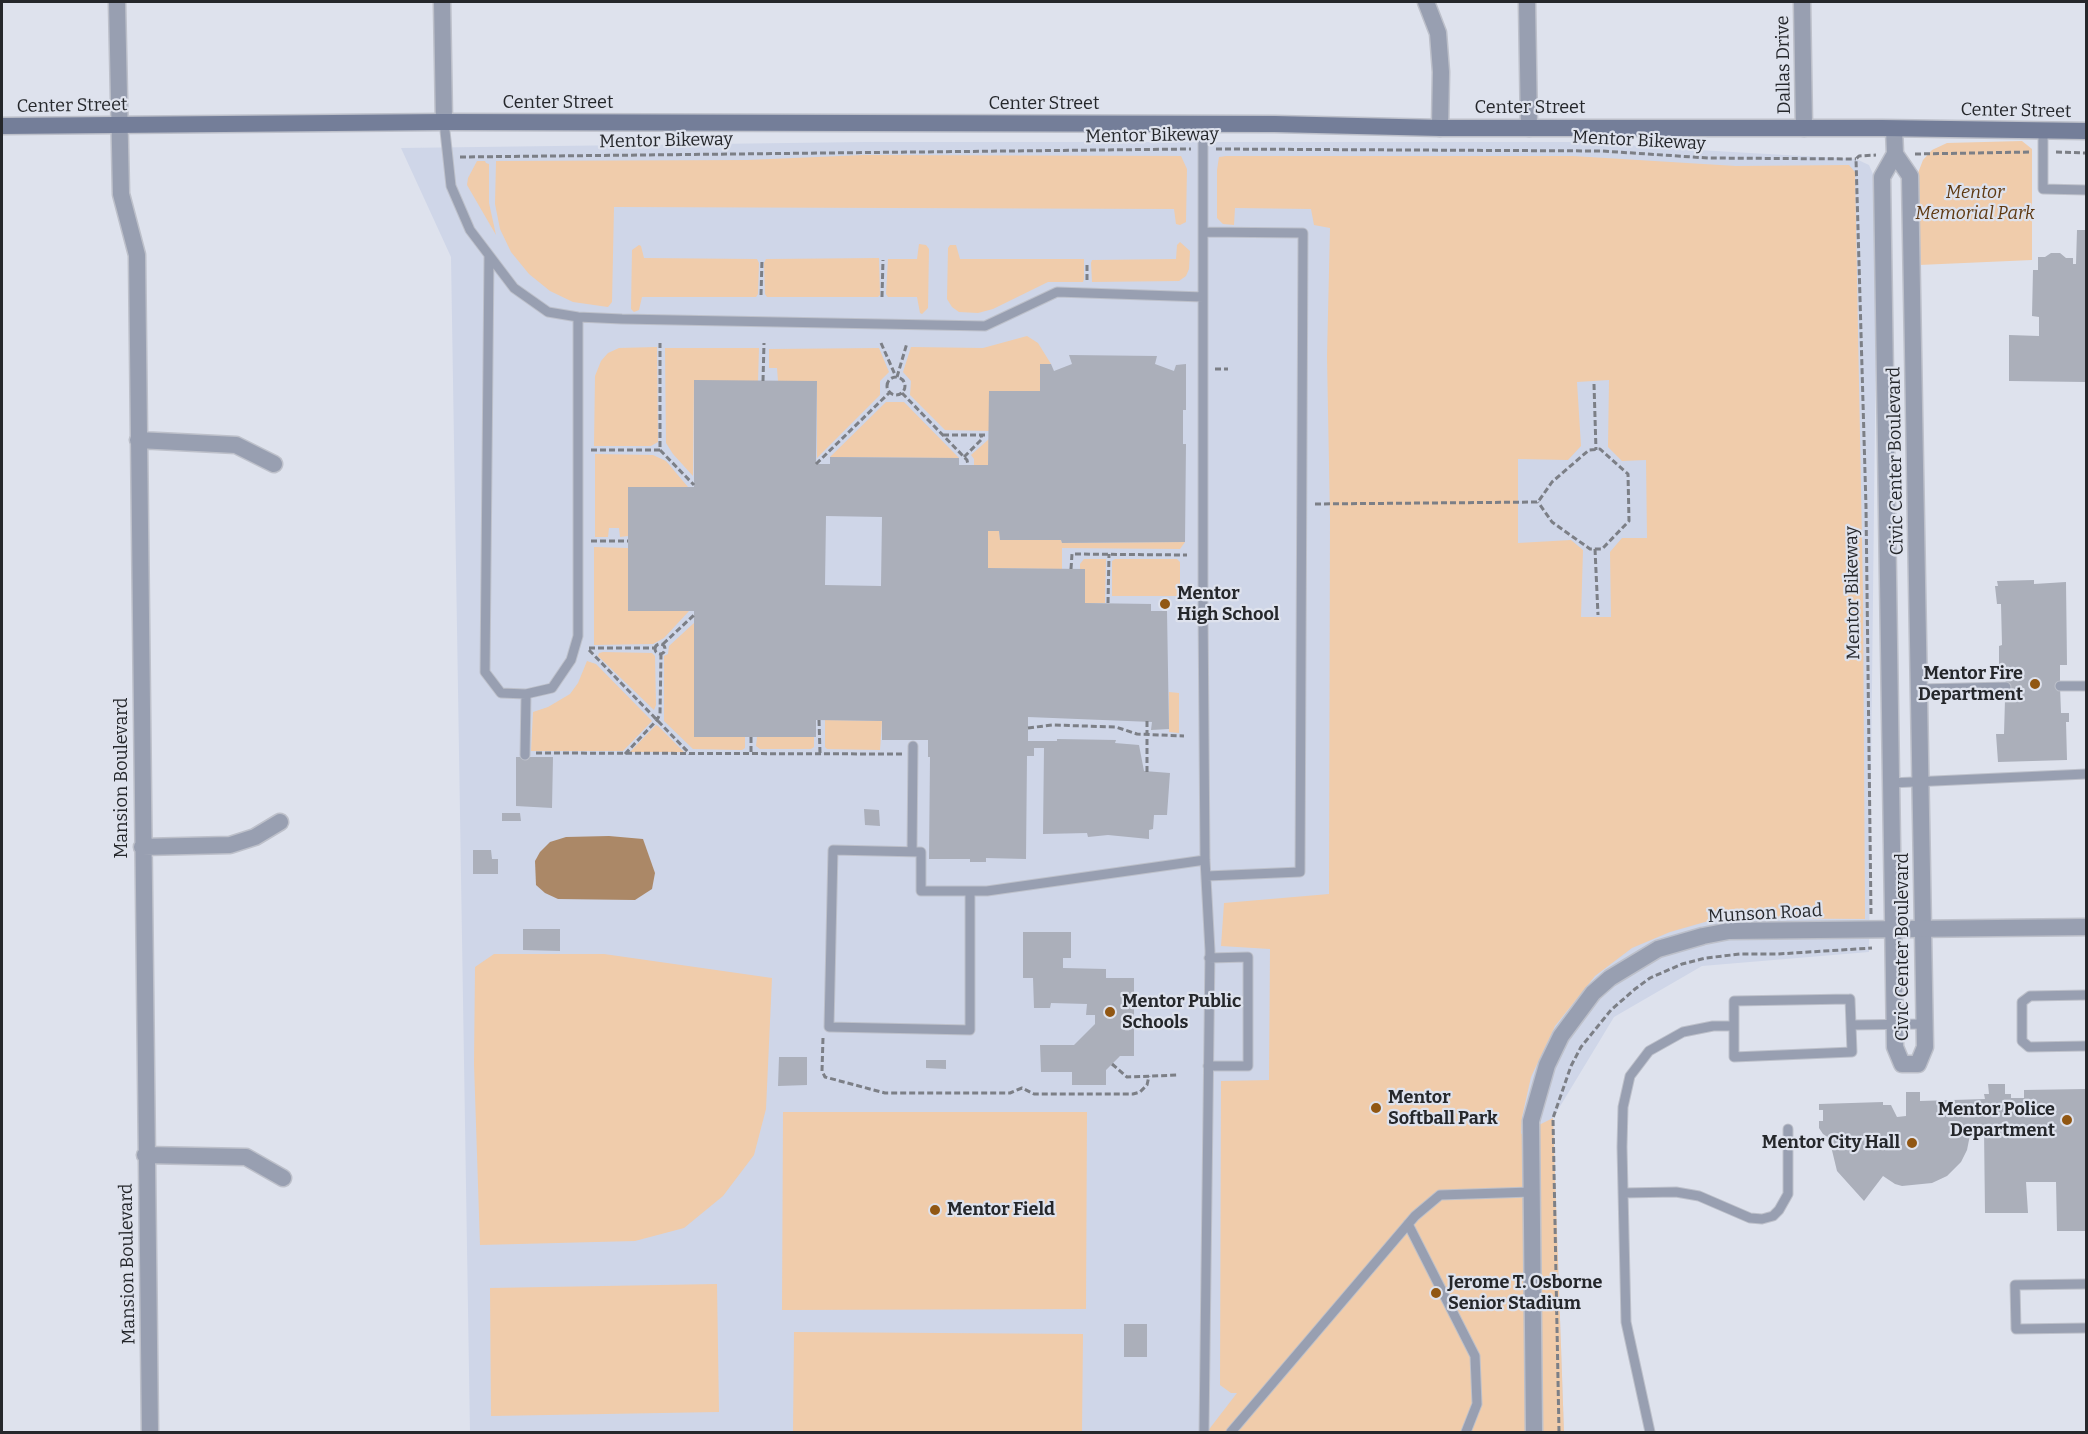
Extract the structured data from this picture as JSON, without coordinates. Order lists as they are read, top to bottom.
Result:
{
  "streets": {
    "main road": ["Center Street"],
    "street": [
      "Dallas Drive",
      "Civic Center Boulevard",
      "Mansion Boulevard",
      "Munson Road"
    ],
    "path": ["Mentor Bikeway"]
  },
  "crossings": [
    ["Dallas Drive", "Center Street"],
    ["Center Street", "Civic Center Boulevard"],
    ["Center Street", "Mansion Boulevard"],
    ["Civic Center Boulevard", "Munson Road"]
  ],
  "parks": ["Mentor Memorial Park"],
  "places": [
    "Mentor High School",
    "Mentor Fire Department",
    "Mentor Public Schools",
    "Mentor Softball Park",
    "Mentor Police Department",
    "Mentor City Hall",
    "Mentor Field",
    "Jerome T. Osborne Senior Stadium"
  ]
}
